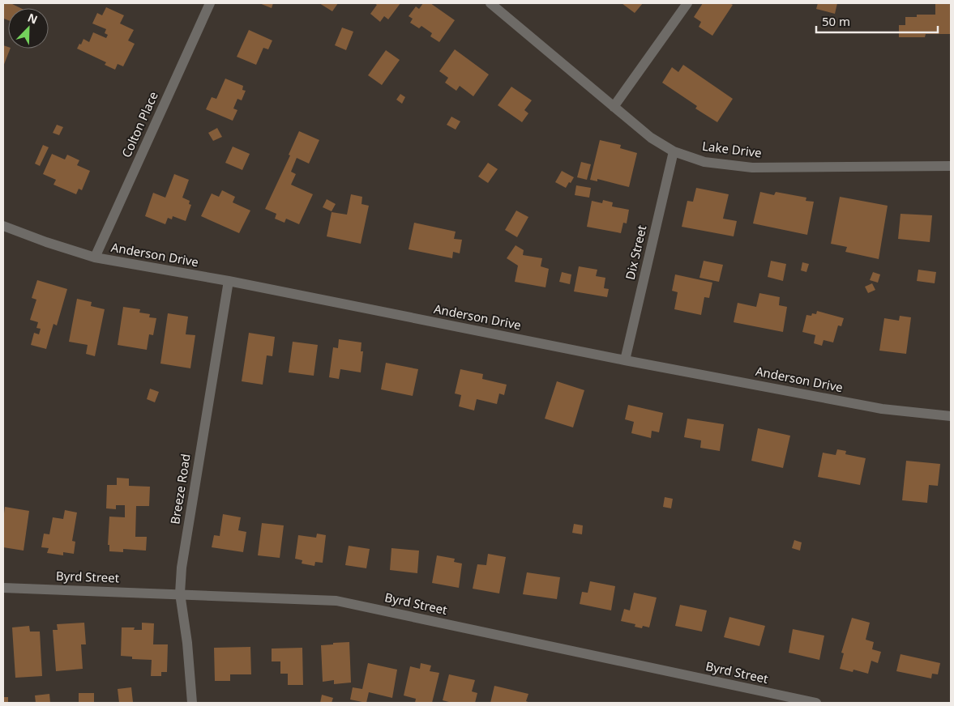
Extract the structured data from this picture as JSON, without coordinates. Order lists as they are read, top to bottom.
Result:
{
  "streets": {
    "street": [
      "Colton Place",
      "Lake Drive",
      "Dix Street",
      "Anderson Drive",
      "Breeze Road",
      "Byrd Street"
    ]
  },
  "crossings": [
    ["Colton Place", "Anderson Drive"],
    ["Lake Drive", "Dix Street"],
    ["Dix Street", "Anderson Drive"],
    ["Anderson Drive", "Breeze Road"],
    ["Breeze Road", "Byrd Street"]
  ],
  "scale_bar": "50 m",
  "north": "top right"
}
